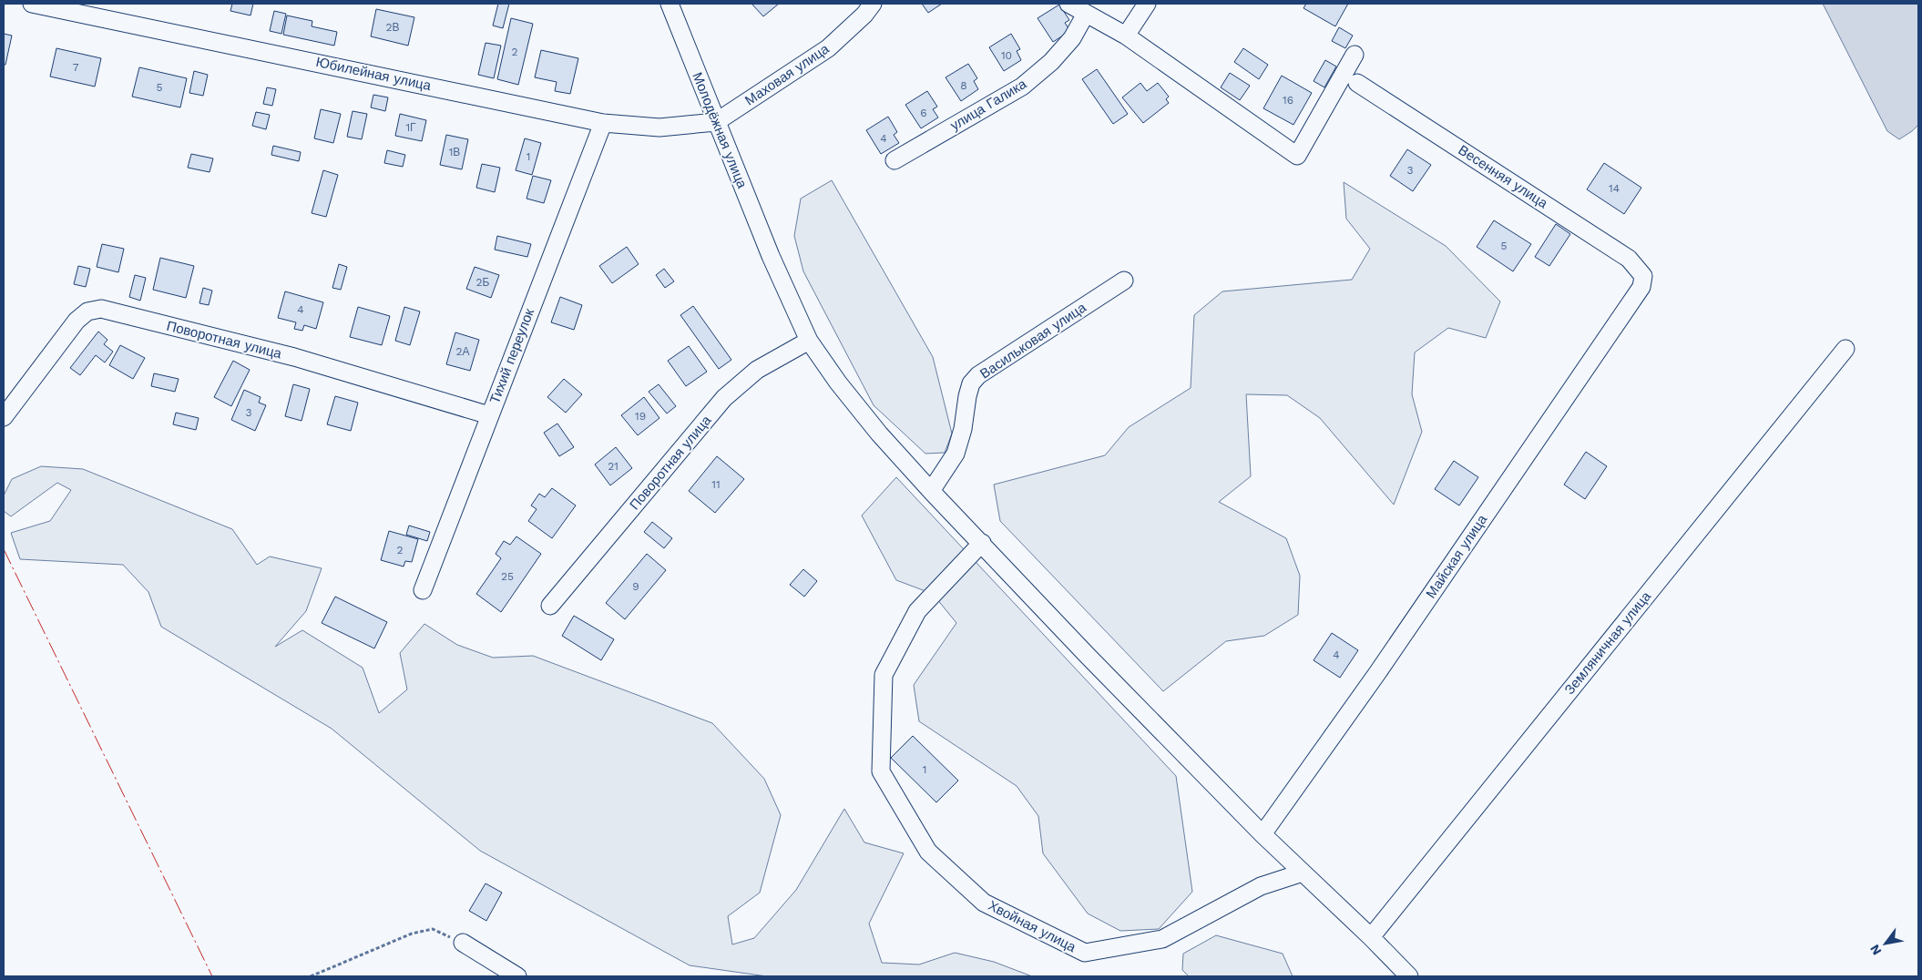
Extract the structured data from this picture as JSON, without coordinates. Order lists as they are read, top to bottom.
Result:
{
  "streets": {
    "street": [
      "Юбилейная улица",
      "Маховая улица",
      "улица Галика",
      "Молодёжная улица",
      "Весенняя улица",
      "Поворотная улица",
      "Васильковая улица",
      "Тихий переулок",
      "Майская улица",
      "Земляничная улица",
      "Хвойная улица"
    ]
  },
  "crossings": [
    ["Юбилейная улица", "Маховая улица"],
    ["Юбилейная улица", "Молодёжная улица"],
    ["Юбилейная улица", "Тихий переулок"],
    ["Маховая улица", "Молодёжная улица"],
    ["Молодёжная улица", "Поворотная улица"],
    ["Молодёжная улица", "Васильковая улица"],
    ["Молодёжная улица", "Майская улица"],
    ["Молодёжная улица", "Земляничная улица"],
    ["Молодёжная улица", "Хвойная улица"],
    ["Весенняя улица", "Майская улица"],
    ["Поворотная улица", "Тихий переулок"]
  ],
  "house_numbers": [
    "2В",
    "2",
    "10",
    "7",
    "8",
    "5",
    "16",
    "6",
    "1Г",
    "4",
    "1В",
    "1",
    "3",
    "14",
    "5",
    "2Б",
    "4",
    "2А",
    "3",
    "19",
    "21",
    "11",
    "2",
    "25",
    "9",
    "4",
    "1"
  ],
  "north": "bottom left"
}
